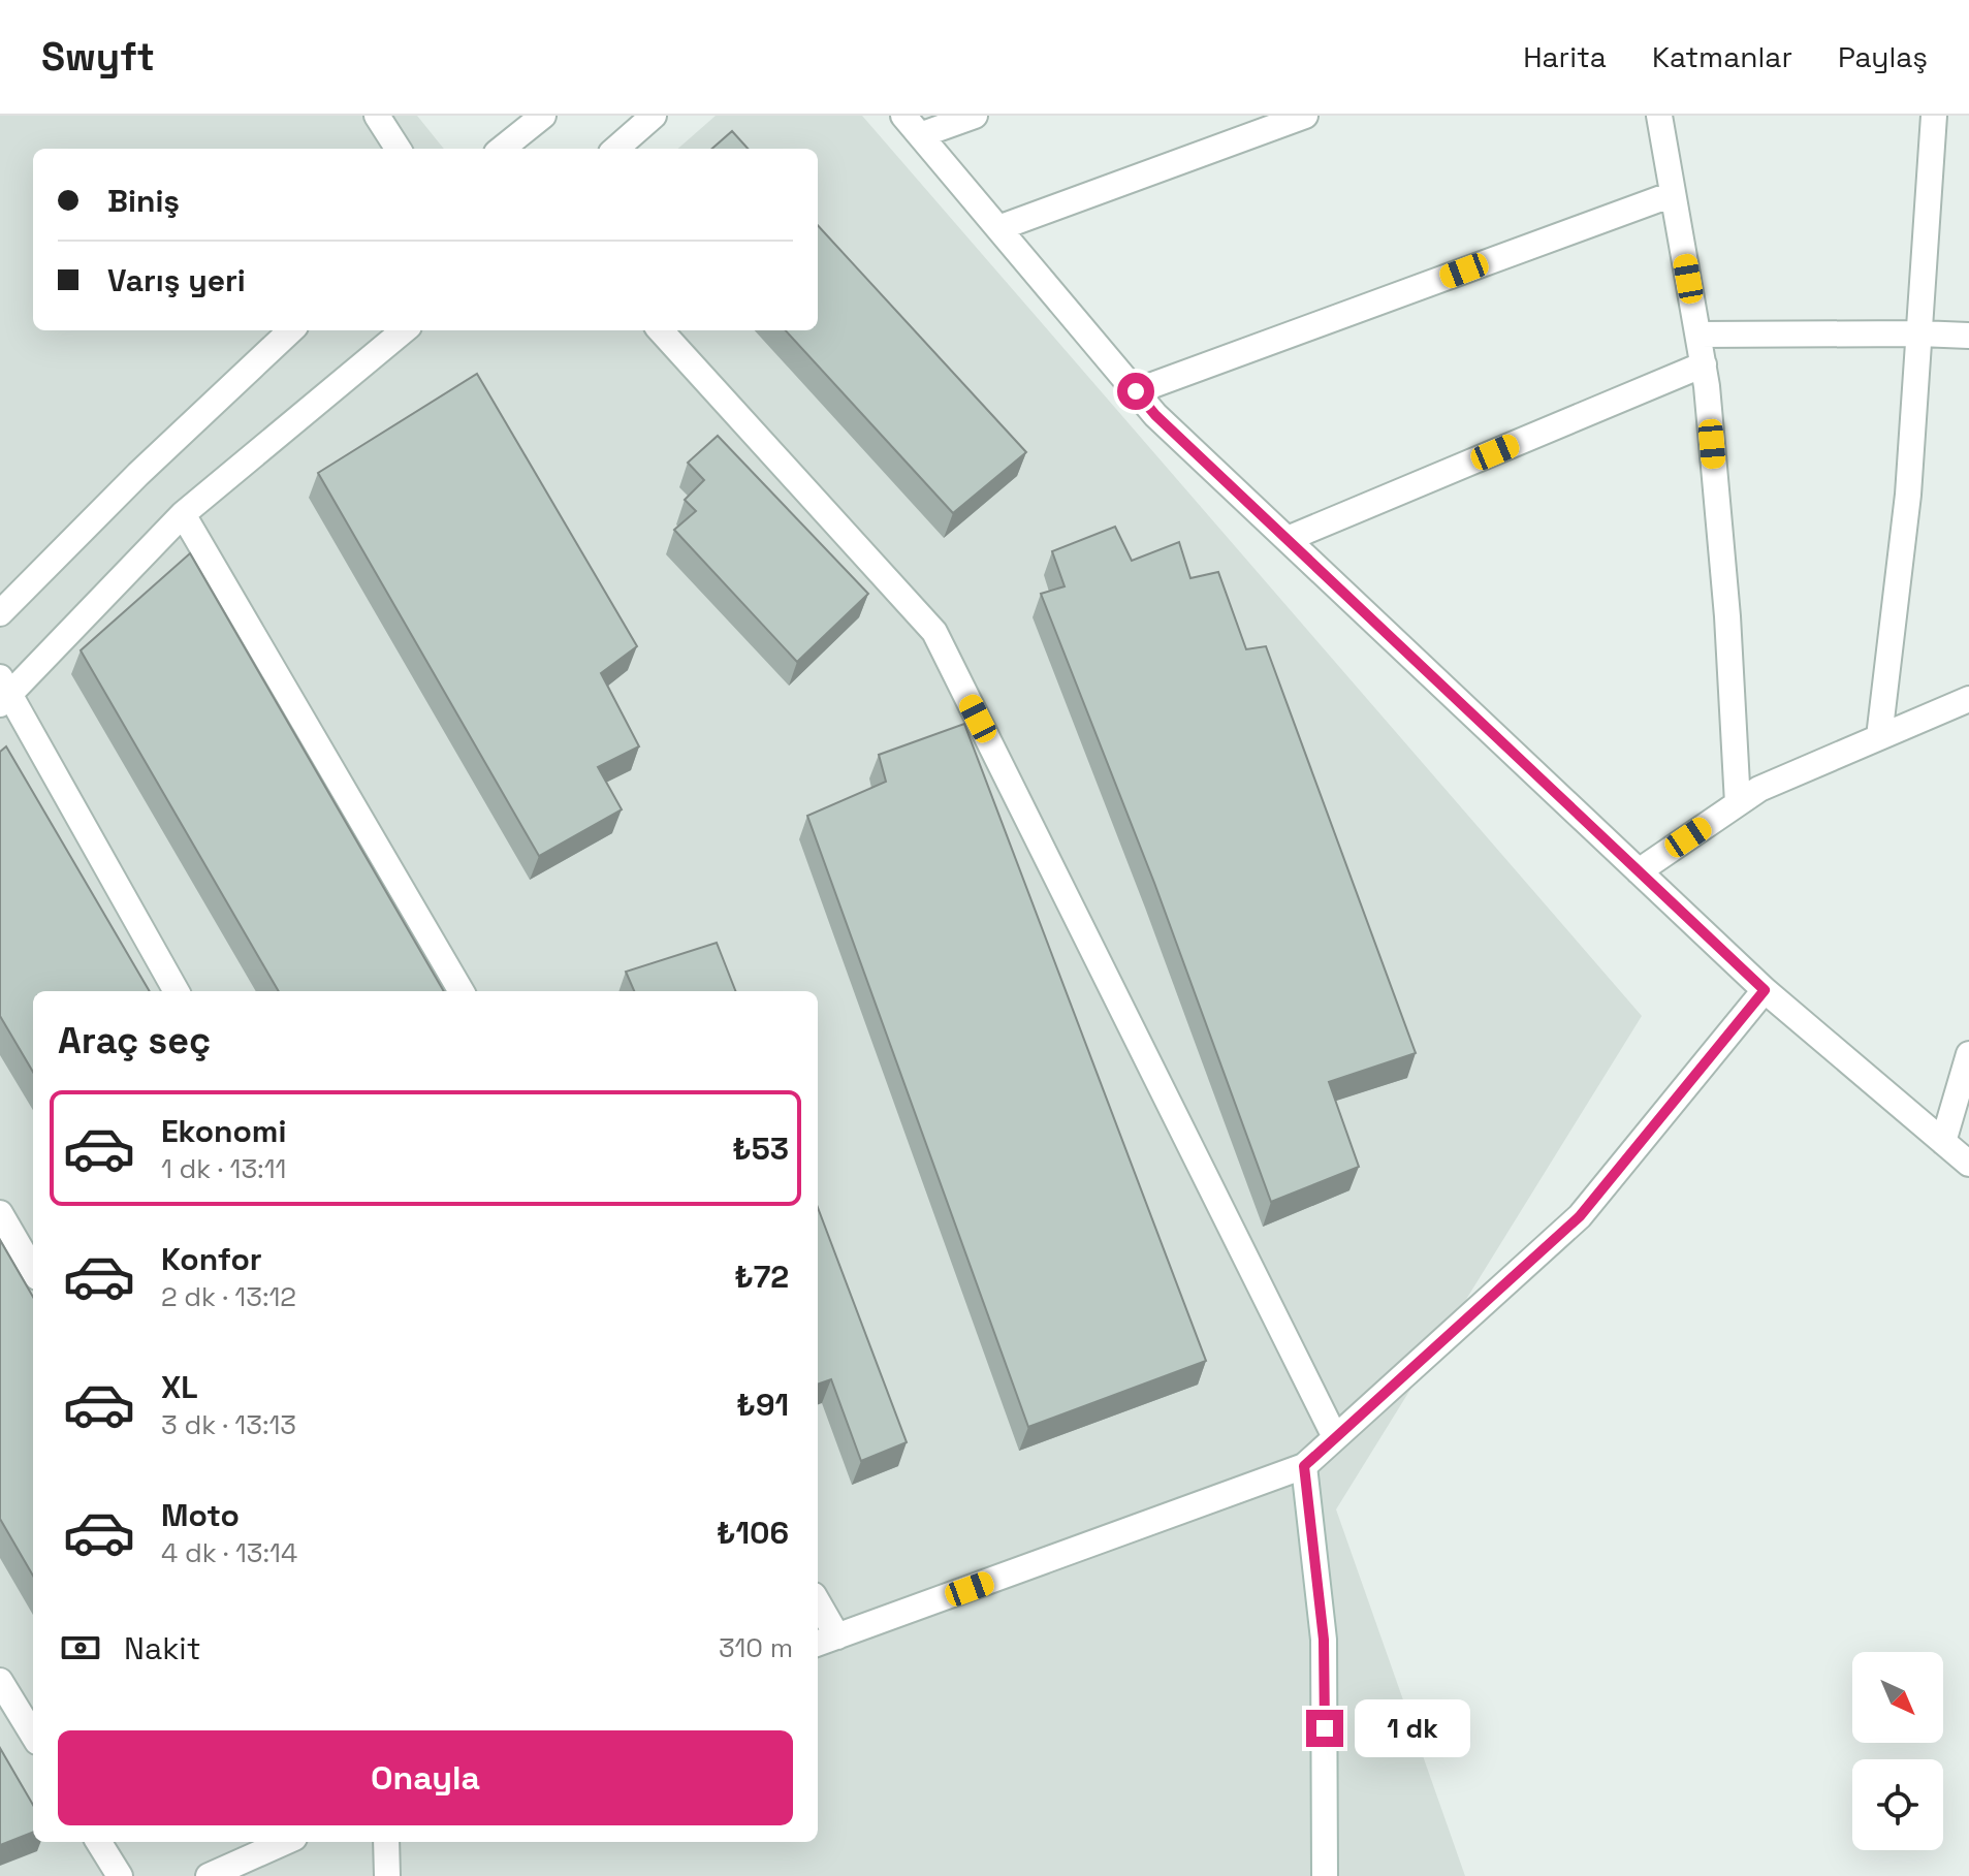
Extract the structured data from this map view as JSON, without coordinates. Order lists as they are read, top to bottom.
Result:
{
  "north": "bottom right",
  "page": {
    "header": "Swyft",
    "nav": ["Harita", "Katmanlar", "Paylaş"],
    "banner": ["Biniş", "Varış yeri"],
    "heading": "Araç seç",
    "list": [
      {
        "name": "Ekonomi",
        "note": "1 dk · 13:11",
        "value": "₺53"
      },
      {
        "name": "Konfor",
        "note": "2 dk · 13:12",
        "value": "₺72"
      },
      {
        "name": "XL",
        "note": "3 dk · 13:13",
        "value": "₺91"
      },
      {
        "name": "Moto",
        "note": "4 dk · 13:14",
        "value": "₺106"
      }
    ],
    "pay": ["Nakit", "310 m"],
    "bubble": "1 dk",
    "buttons": "Onayla"
  }
}
